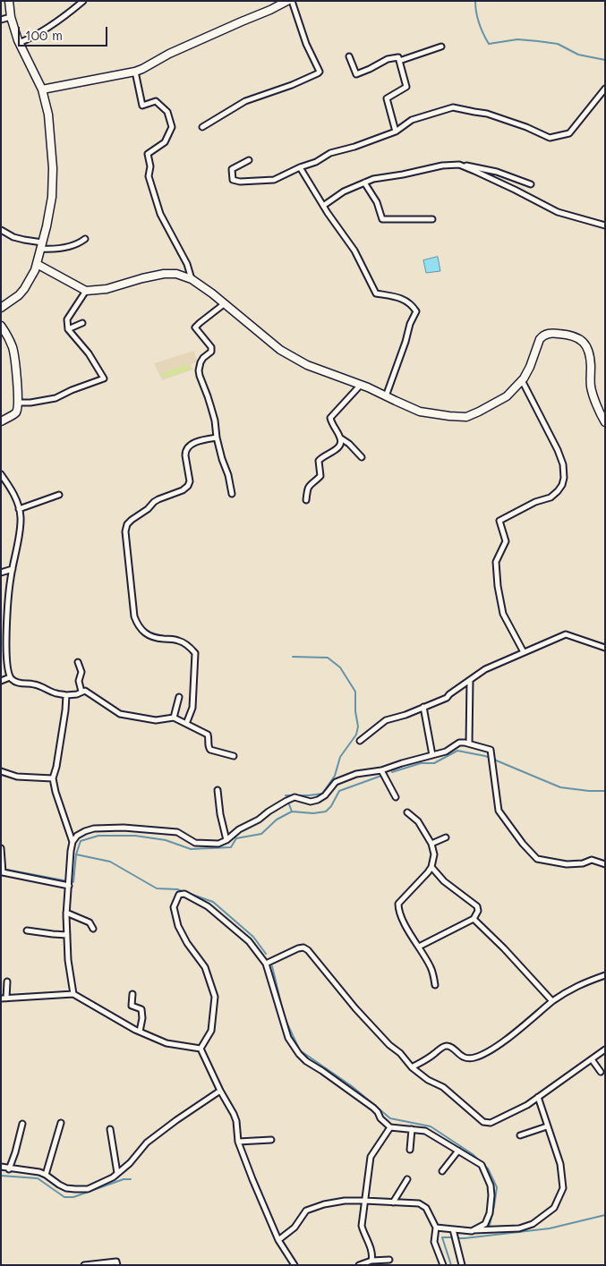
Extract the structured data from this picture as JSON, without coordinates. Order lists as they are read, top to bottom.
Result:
{
  "scale_bar": "100 m"
}
